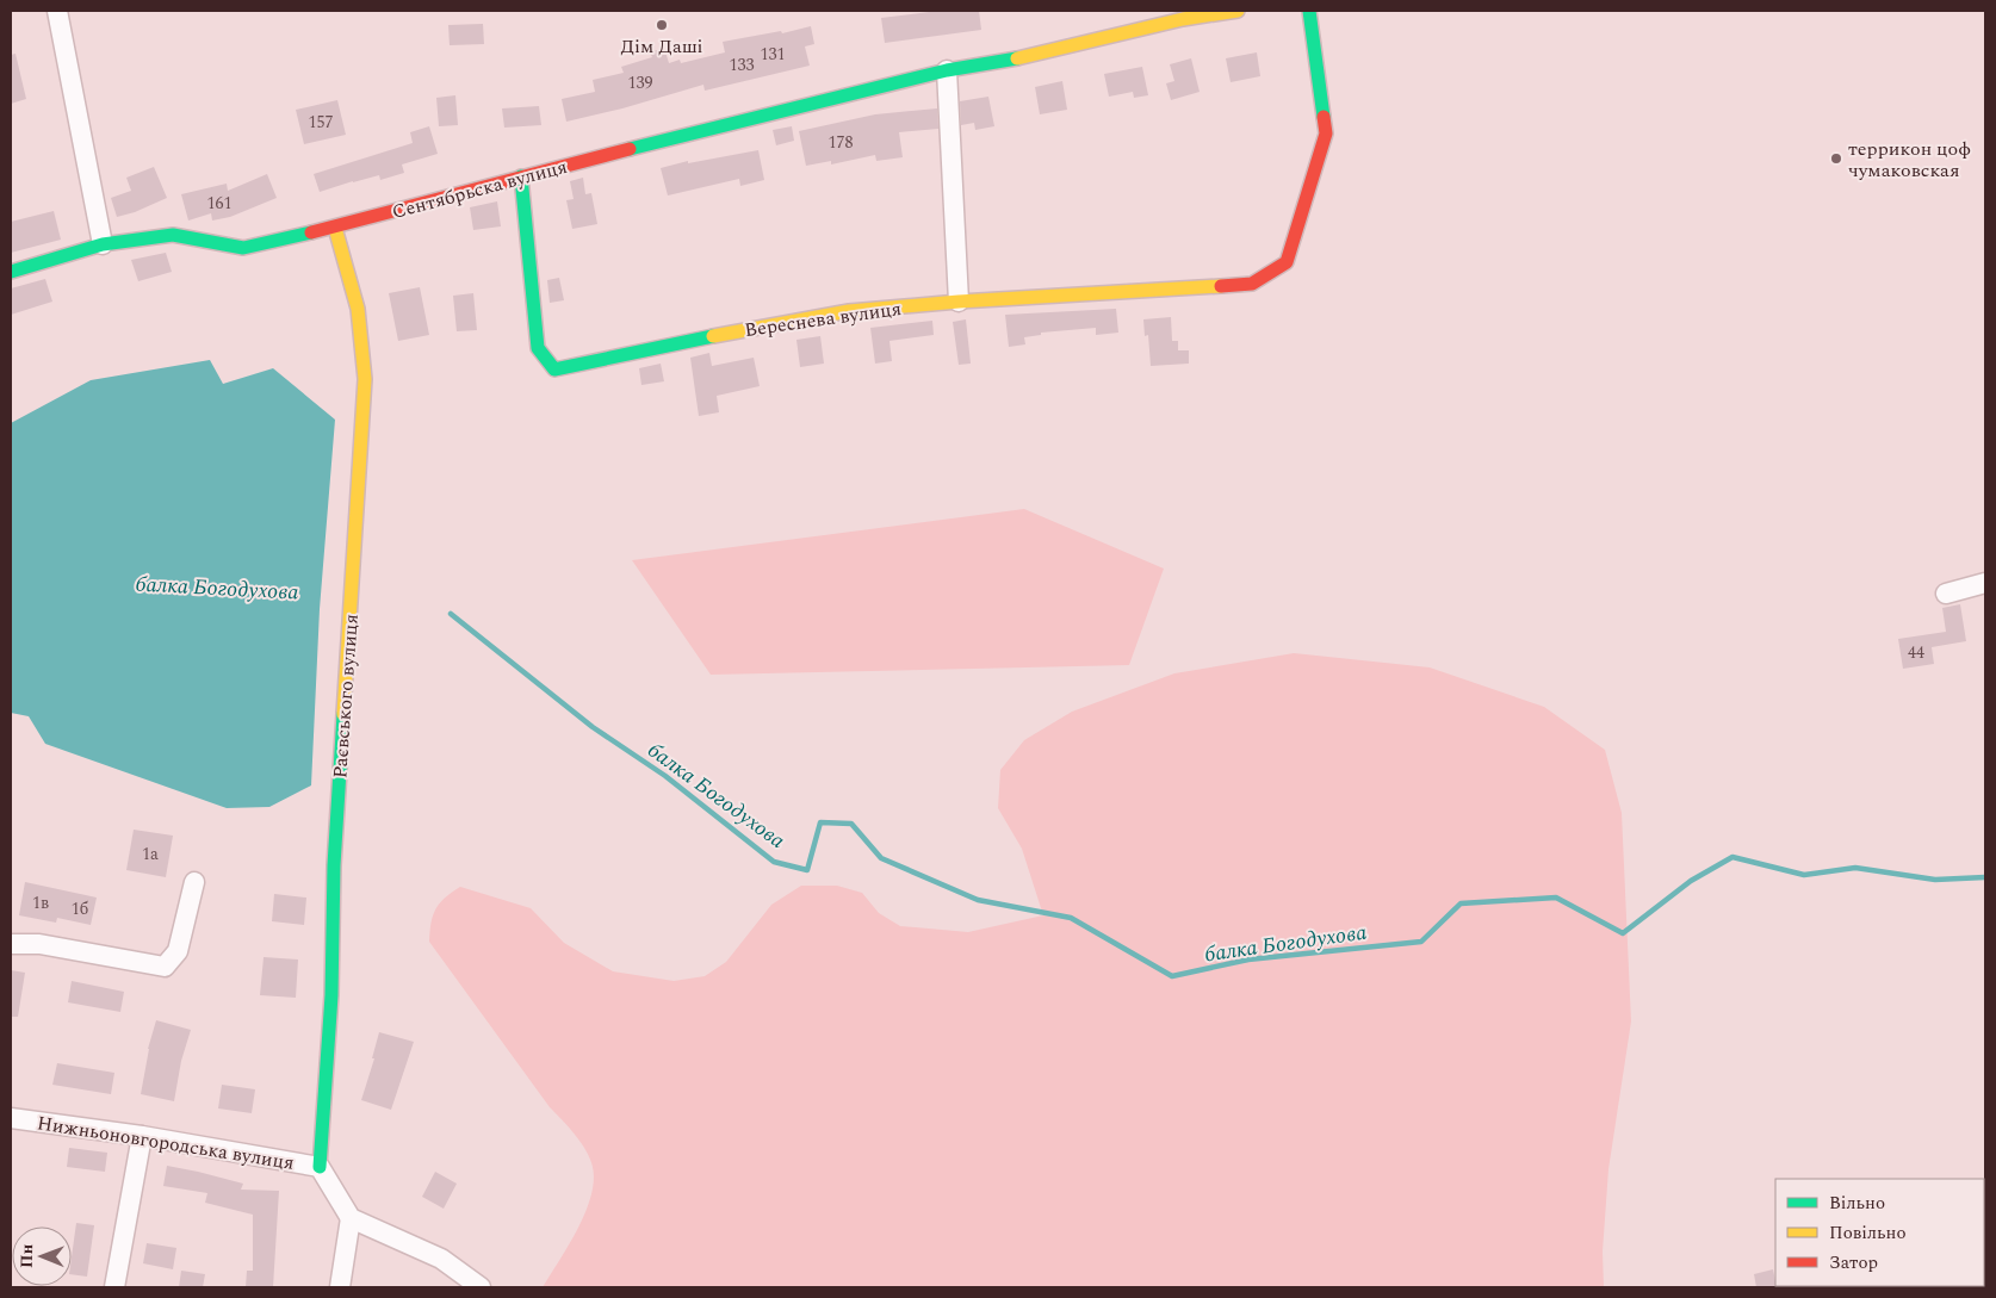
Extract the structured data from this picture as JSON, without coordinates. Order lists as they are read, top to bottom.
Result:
{
  "streets": {
    "street": [
      "Сентябрьска вулиця",
      "Вереснева вулиця",
      "Раєвського вулиця",
      "Нижньоновгородська вулиця"
    ]
  },
  "crossings": [
    ["Сентябрьска вулиця", "Вереснева вулиця"],
    ["Сентябрьска вулиця", "Раєвського вулиця"],
    ["Раєвського вулиця", "Нижньоновгородська вулиця"]
  ],
  "water": ["балка Богодухова"],
  "places": ["Дім Даші", "террикон цоф чумаковская"],
  "house_numbers": [
    "131",
    "133",
    "139",
    "157",
    "178",
    "161",
    "44",
    "1а",
    "1в",
    "1б"
  ],
  "legend": ["Вільно", "Повільно", "Затор"],
  "north": "left"
}
